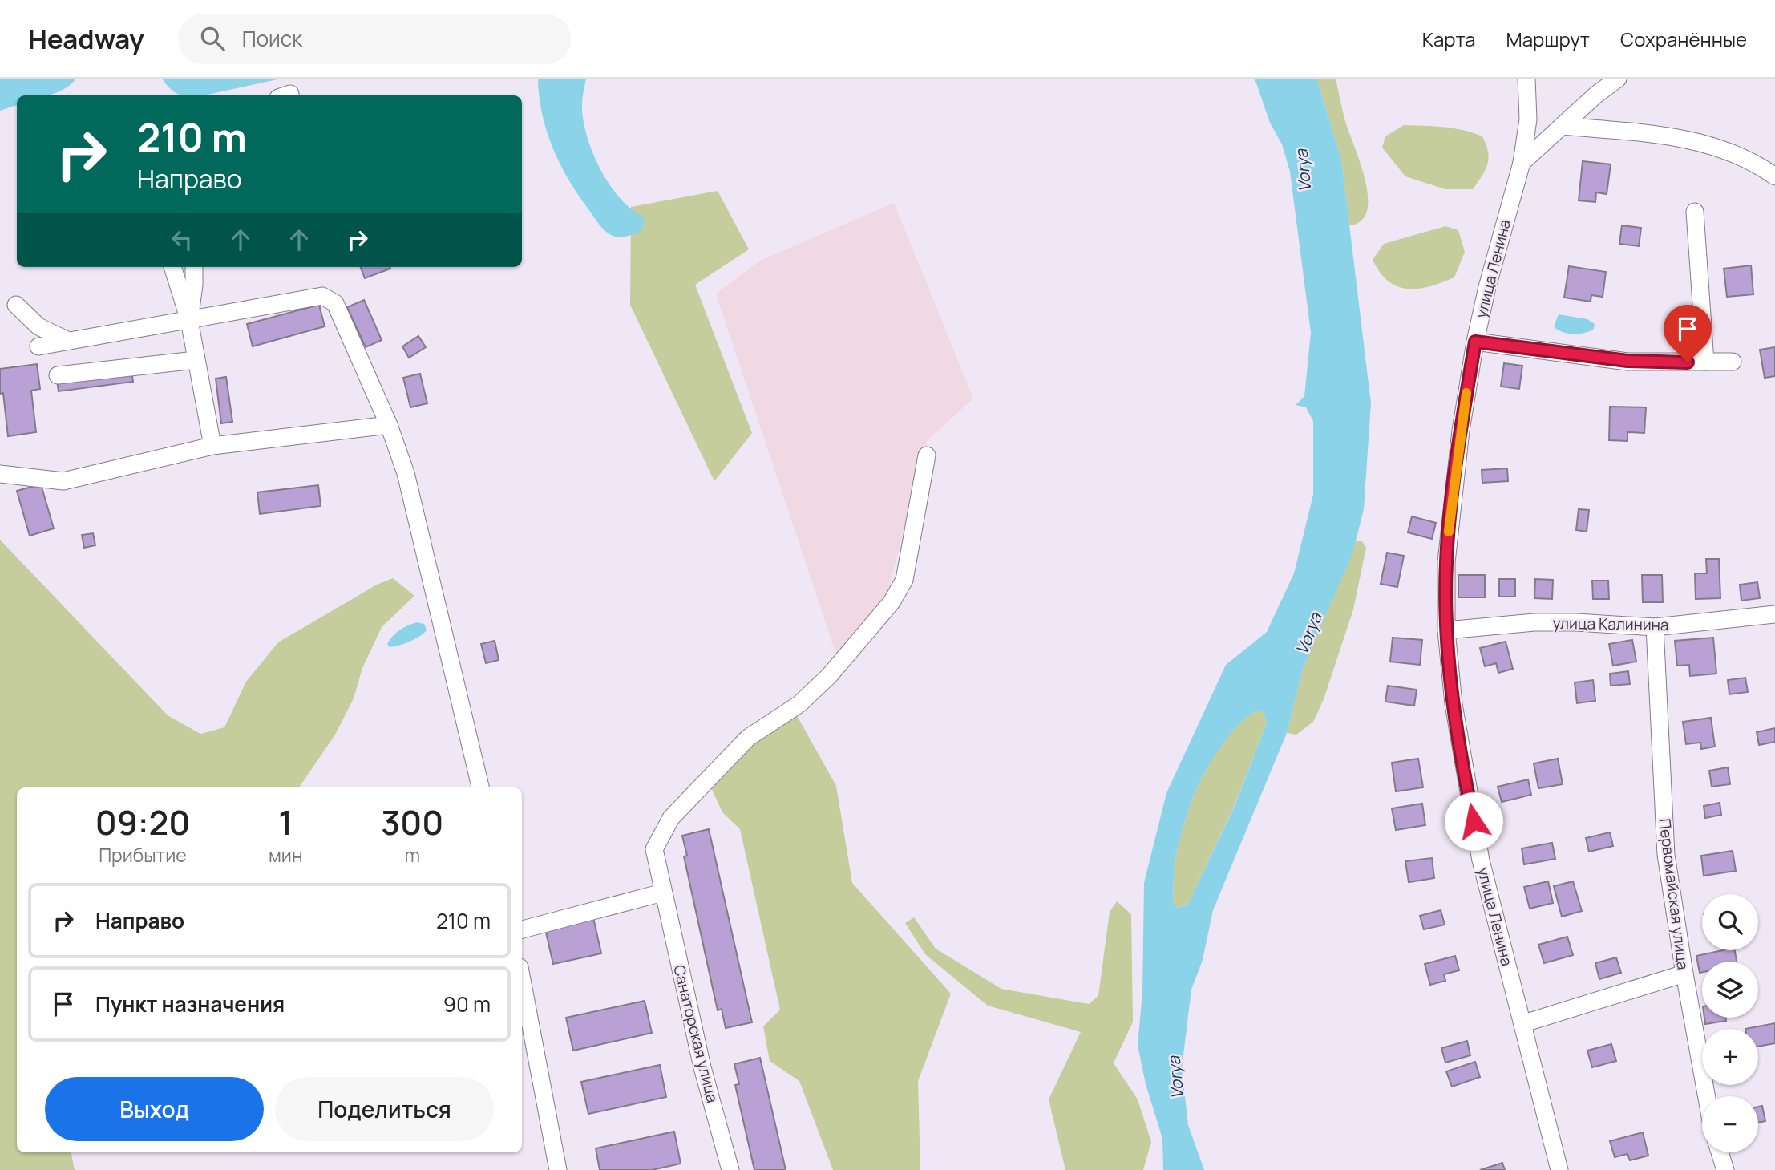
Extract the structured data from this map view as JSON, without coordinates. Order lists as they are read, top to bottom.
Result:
{
  "streets": {
    "street": [
      "улица Ленина",
      "улица Калинина",
      "Первомайская улица",
      "Санаторская улица"
    ]
  },
  "crossings": [
    ["улица Ленина", "улица Калинина"],
    ["улица Калинина", "Первомайская улица"]
  ],
  "water": ["Vorya"],
  "page": {
    "header": "Headway",
    "search": "Поиск",
    "nav": ["Карта", "Маршрут", "Сохранённые"],
    "turn": ["210 m", "Направо"],
    "eta": [
      "09:20",
      "Прибытие",
      "1",
      "мин",
      "300",
      "m"
    ],
    "list": [
      {
        "name": "Направо",
        "value": "210 m"
      },
      {
        "name": "Пункт назначения",
        "value": "90 m"
      }
    ],
    "map_buttons": ["+", "−"],
    "buttons": ["Выход", "Поделиться"]
  }
}
